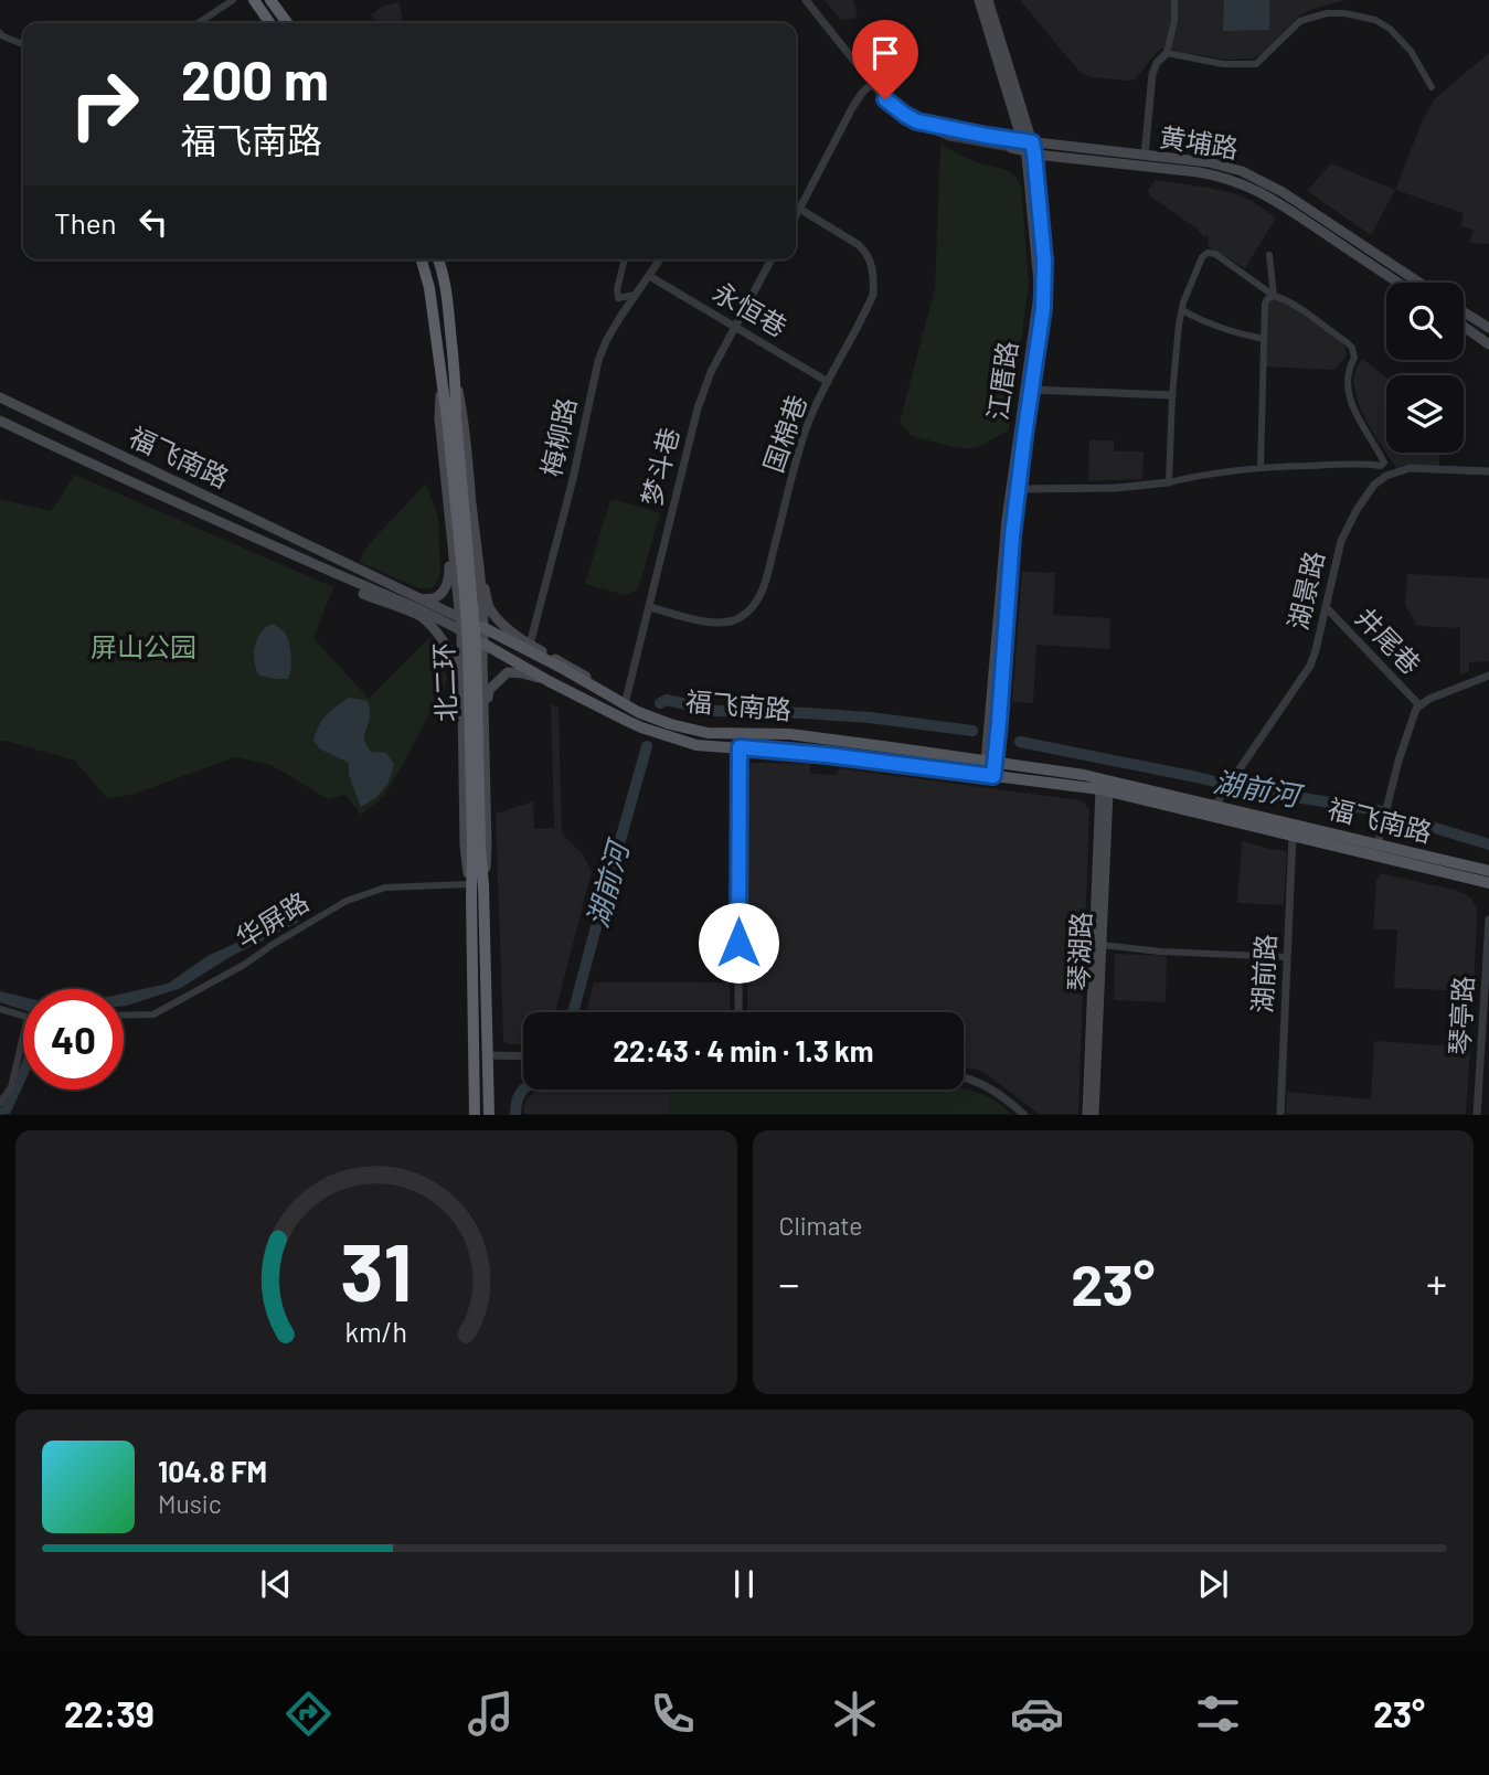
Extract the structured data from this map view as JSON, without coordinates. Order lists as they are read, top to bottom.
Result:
{
  "streets": {
    "highway": ["北二环"],
    "main road": [
      "黄埔路",
      "江厝路",
      "福飞南路",
      "琴湖路"
    ],
    "street": [
      "永恒巷",
      "国棉巷",
      "梅柳路",
      "梦斗巷",
      "湖景路",
      "井尾巷",
      "华屏路",
      "湖前路",
      "琴亭路"
    ]
  },
  "crossings": [
    ["黄埔路", "江厝路"],
    ["永恒巷", "国棉巷"],
    ["永恒巷", "梅柳路"],
    ["永恒巷", "梦斗巷"],
    ["江厝路", "福飞南路"],
    ["国棉巷", "梦斗巷"],
    ["福飞南路", "梦斗巷"],
    ["福飞南路", "湖景路"],
    ["福飞南路", "琴湖路"],
    ["福飞南路", "湖前路"],
    ["湖景路", "井尾巷"]
  ],
  "water": ["湖前河"],
  "parks": ["屏山公园"],
  "page": {
    "turn": ["200 m", "福飞南路"],
    "then": "Then",
    "limit": "40",
    "trip": "22:43 · 4 min · 1.3 km",
    "tile": "Climate",
    "heat": ["−", "23°", "+"],
    "song": ["104.8 FM", "Music"],
    "tabs": ["22:39", "23°"],
    "gauge": ["31", "km/h"]
  }
}
